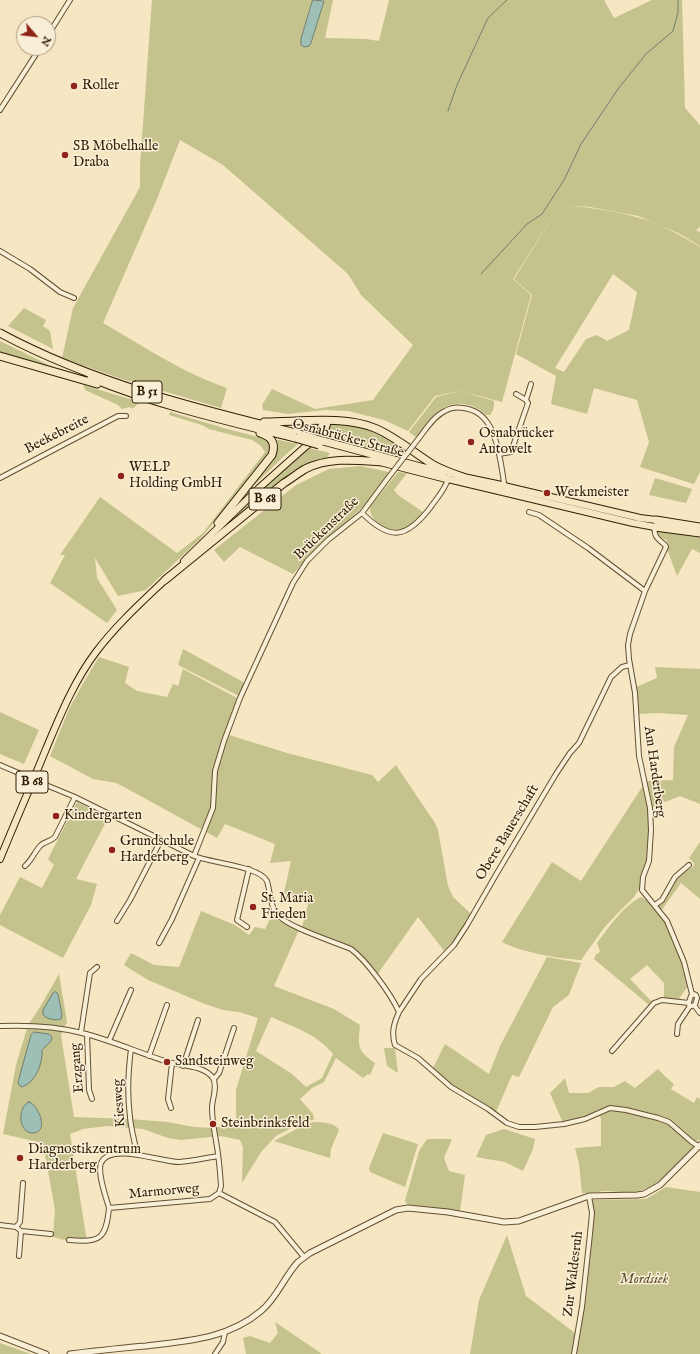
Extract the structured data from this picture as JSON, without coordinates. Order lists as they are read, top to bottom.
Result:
{
  "streets": {
    "highway": ["B 51", "Osnabrücker Straße", "B 68"],
    "street": [
      "Beekebreite",
      "Brückenstraße",
      "Am Harderberg",
      "Obere Bauerschaft",
      "Erzgang",
      "Kiesweg",
      "Marmorweg",
      "Zur Waldesruh"
    ]
  },
  "crossings": [
    ["Osnabrücker Straße", "B 68"],
    ["Osnabrücker Straße", "Brückenstraße"],
    ["Osnabrücker Straße", "Am Harderberg"],
    ["Am Harderberg", "Obere Bauerschaft"],
    ["Kiesweg", "Marmorweg"]
  ],
  "parks": ["Mordsiek"],
  "places": [
    "Roller",
    "SB Möbelhalle Draba",
    "Osnabrücker Autowelt",
    "WELP Holding GmbH",
    "Werkmeister",
    "Kindergarten",
    "Grundschule Harderberg",
    "St. Maria Frieden",
    "Sandsteinweg",
    "Steinbrinksfeld",
    "Diagnostikzentrum Harderberg"
  ],
  "north": "bottom right"
}
